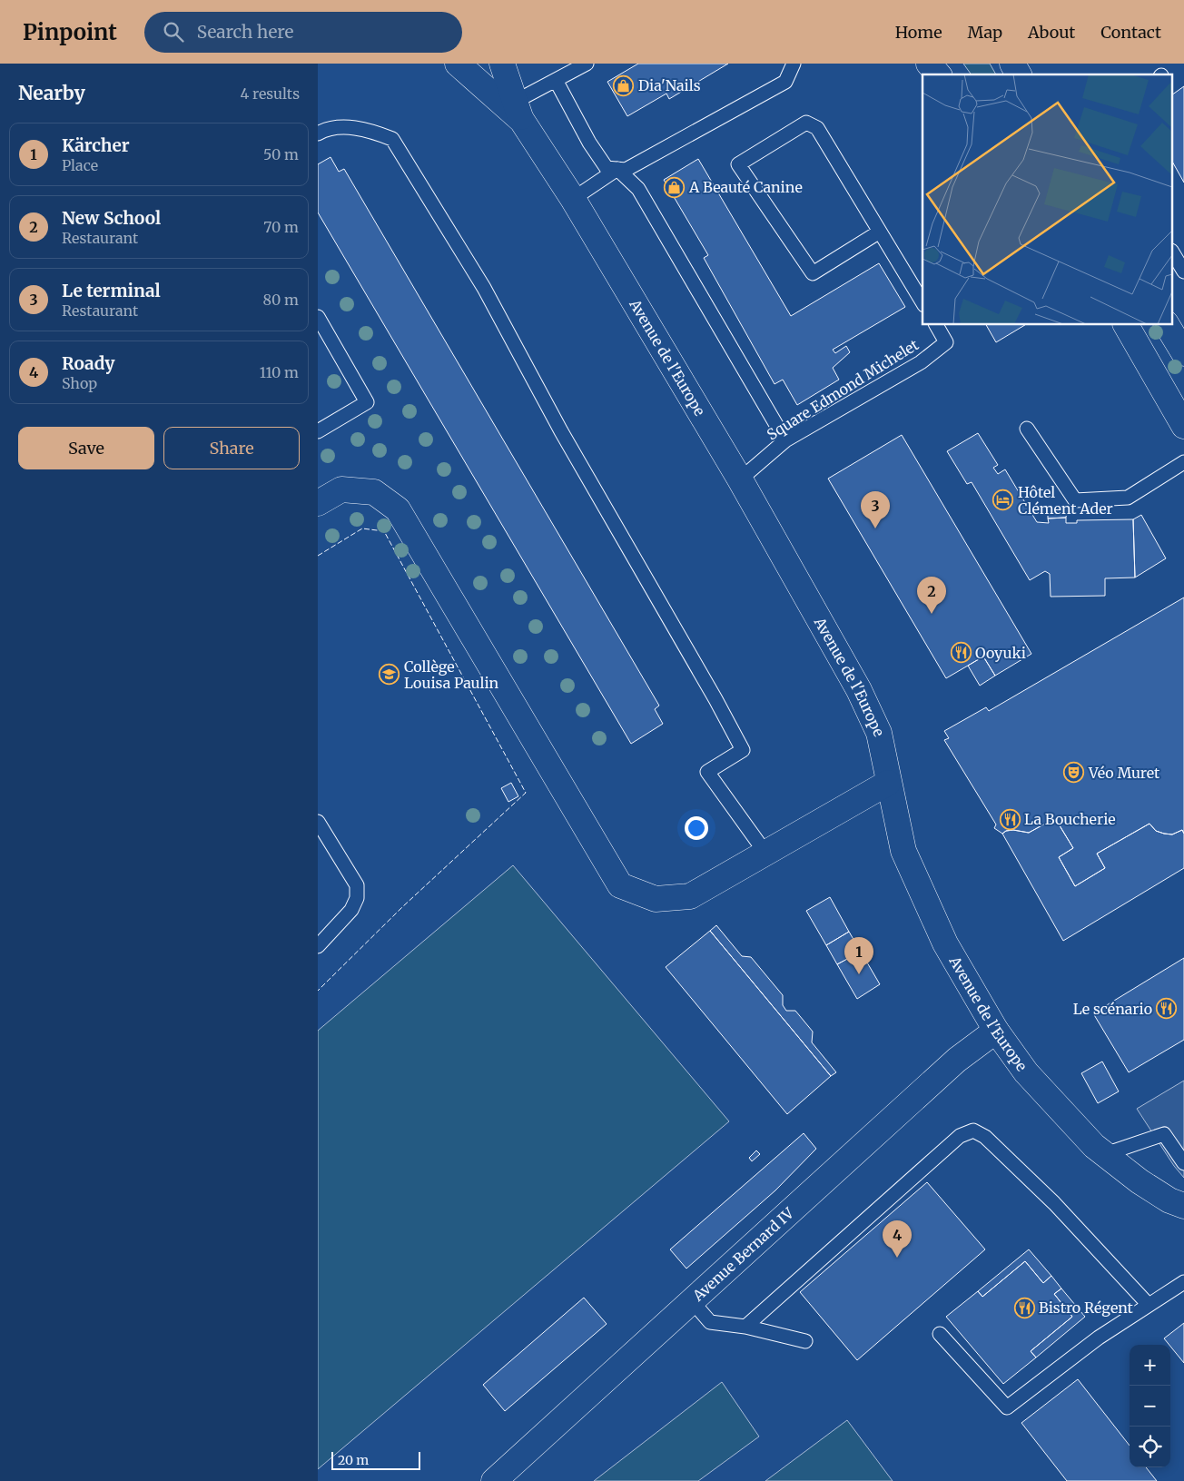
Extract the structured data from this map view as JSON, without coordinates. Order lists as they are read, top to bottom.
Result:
{
  "streets": {
    "street": ["Avenue de l'Europe", "Avenue Bernard IV"],
    "lane": ["Square Edmond Michelet"]
  },
  "crossings": [
    ["Avenue de l'Europe", "Square Edmond Michelet"],
    ["Avenue de l'Europe", "Avenue Bernard IV"]
  ],
  "places": {
    "shop": ["Dia'Nails", "A Beauté Canine"],
    "hotel": ["Hôtel Clément Ader"],
    "restaurant": [
      "Ooyuki",
      "La Boucherie",
      "Le scénario",
      "Bistro Régent"
    ],
    "school or university": ["Collège Louisa Paulin"],
    "theatre": ["Véo Muret"]
  },
  "scale_bar": "20 m",
  "page": {
    "header": "Pinpoint",
    "search": "Search here",
    "nav": [
      "Home",
      "Map",
      "About",
      "Contact"
    ],
    "heading": ["Nearby", "4 results"],
    "list": [
      {
        "mark": "1",
        "name": "Kärcher",
        "note": "Place",
        "value": "50 m"
      },
      {
        "mark": "2",
        "name": "New School",
        "note": "Restaurant",
        "value": "70 m"
      },
      {
        "mark": "3",
        "name": "Le terminal",
        "note": "Restaurant",
        "value": "80 m"
      },
      {
        "mark": "4",
        "name": "Roady",
        "note": "Shop",
        "value": "110 m"
      }
    ],
    "buttons": ["Save", "Share"],
    "pins": [
      "3",
      "2",
      "1",
      "4"
    ],
    "map_buttons": ["+", "−"],
    "scale": "20 m"
  }
}
